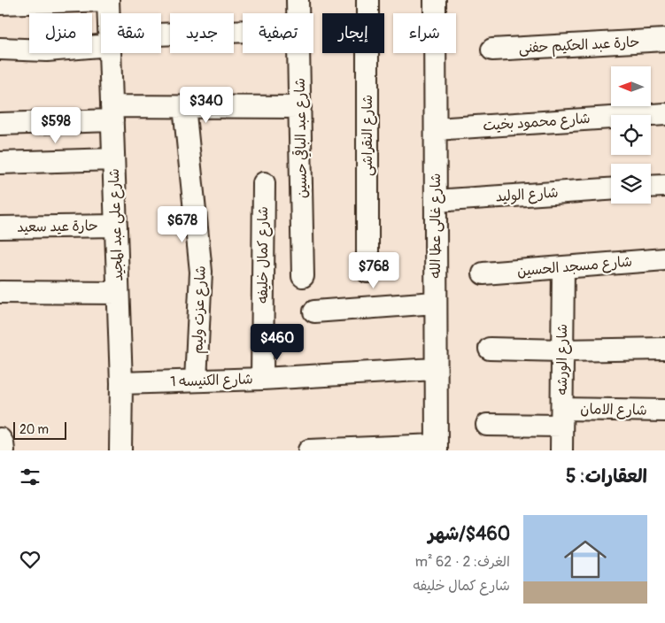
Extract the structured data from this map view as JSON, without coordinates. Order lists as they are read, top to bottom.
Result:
{
  "streets": {
    "street": [
      "حارة عبد الحكيم حفنى",
      "شارع محمود بخيت",
      "شارع النقراشى",
      "شارع عبد الباقي حسين",
      "شارع الوليد",
      "شارع على عبد المجيد",
      "شارع غالى عطا الله",
      "حارة عيد سعيد",
      "شارع كمال خليفه",
      "شارع مسجد الحسين",
      "شارع عزت وليم",
      "شارع الورشه",
      "شارع الكنيسه 1",
      "شارع الامان"
    ]
  },
  "crossings": [
    ["شارع محمود بخيت", "شارع غالى عطا الله"],
    ["شارع الوليد", "شارع غالى عطا الله"],
    ["شارع على عبد المجيد", "حارة عيد سعيد"],
    ["شارع على عبد المجيد", "شارع الكنيسه 1"],
    ["شارع غالى عطا الله", "شارع الكنيسه 1"],
    ["شارع كمال خليفه", "شارع الكنيسه 1"],
    ["شارع مسجد الحسين", "شارع الورشه"],
    ["شارع عزت وليم", "شارع الكنيسه 1"],
    ["شارع الورشه", "شارع الامان"]
  ],
  "scale_bar": "20 m",
  "north": "left",
  "page": {
    "chip": [
      "شراء",
      "إيجار",
      "تصفية",
      "جديد",
      "شقة",
      "منزل"
    ],
    "price": [
      "$340",
      "$598",
      "$678",
      "$768",
      "$460"
    ],
    "scale": "20 m",
    "heading": "العقارات: 5",
    "list": [
      {
        "name": "$460/شهر",
        "note": "الغرف: 2 · 62 m² · شارع كمال خليفه"
      }
    ]
  }
}
